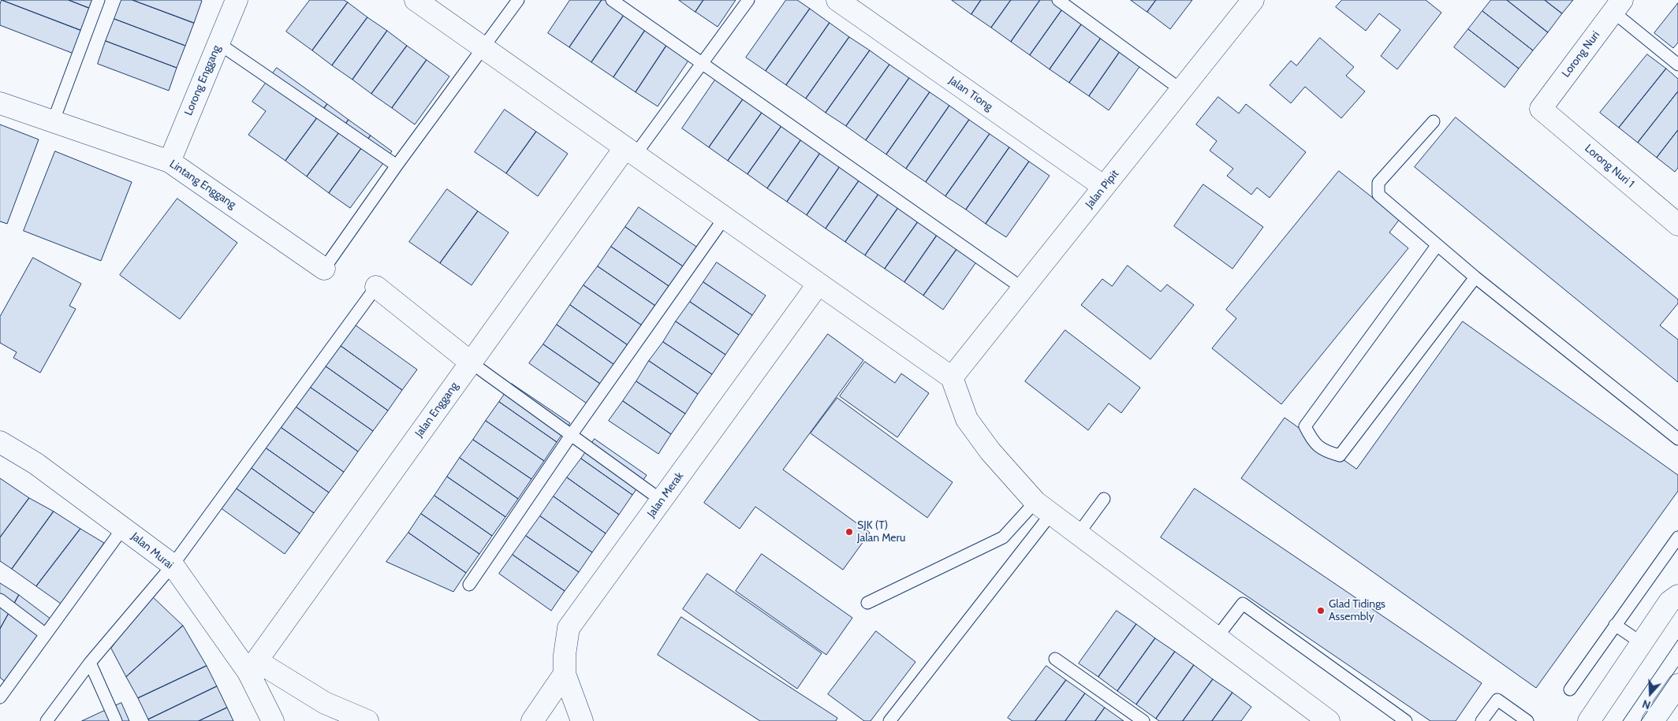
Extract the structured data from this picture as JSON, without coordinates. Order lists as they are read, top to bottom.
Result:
{
  "streets": {
    "main road": [
      "Lorong Nuri",
      "Lorong Enggang",
      "Jalan Tiong",
      "Lorong Nuri 1",
      "Lintang Enggang",
      "Jalan Pipit",
      "Jalan Enggang",
      "Jalan Merak",
      "Jalan Murai"
    ]
  },
  "crossings": [
    ["Lorong Nuri", "Lorong Nuri 1"],
    ["Lorong Enggang", "Lintang Enggang"],
    ["Jalan Tiong", "Jalan Pipit"],
    ["Jalan Enggang", "Jalan Murai"]
  ],
  "places": ["SJK (T) Jalan Meru", "Glad Tidings Assembly"],
  "north": "bottom"
}
